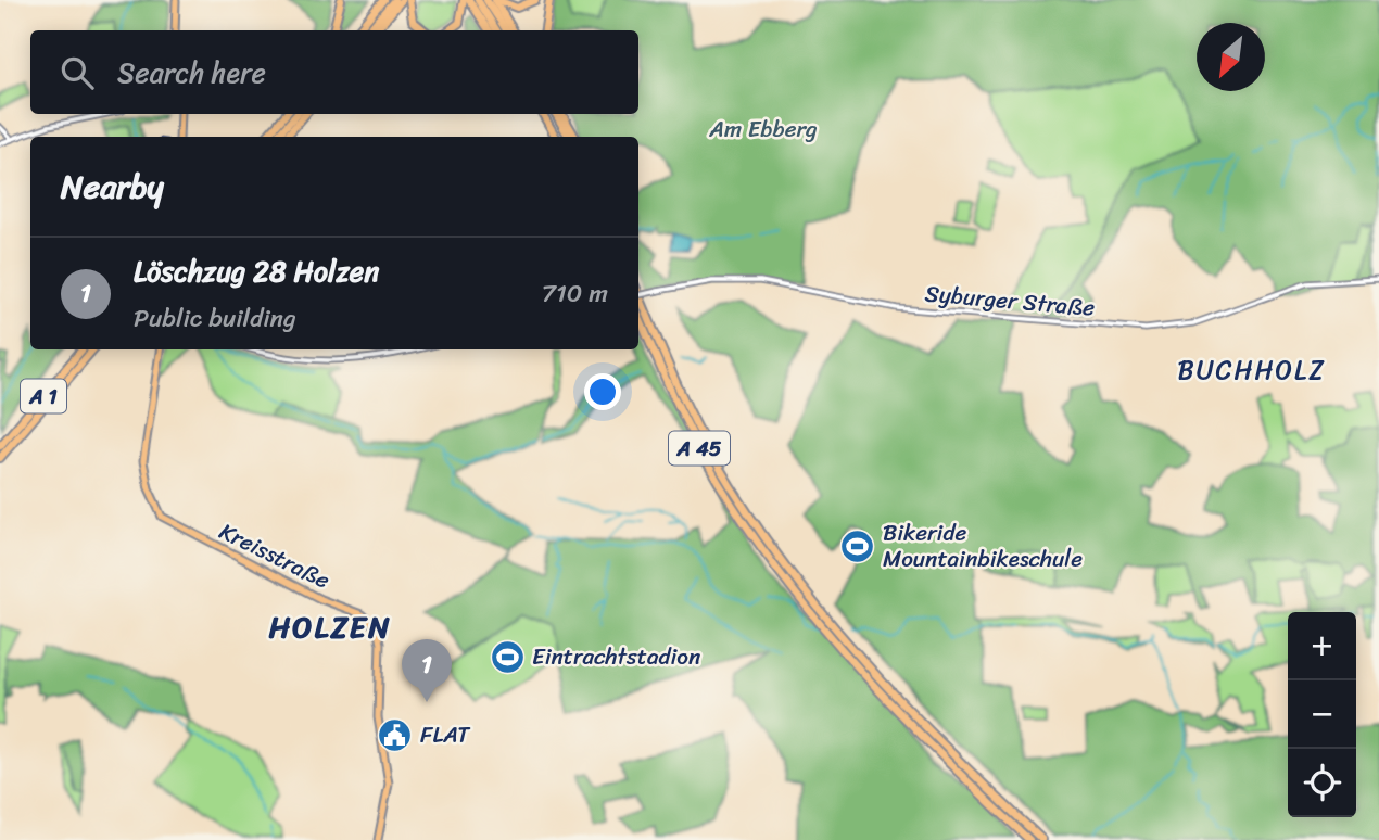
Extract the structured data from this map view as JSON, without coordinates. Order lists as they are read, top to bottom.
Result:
{
  "streets": {
    "highway": ["A 1", "A 45"],
    "main road": ["Kreisstraße"],
    "street": ["Syburger Straße"]
  },
  "districts": ["BUCHHOLZ", "HOLZEN"],
  "parks": ["Am Ebberg"],
  "places": {
    "sports": ["Bikeride Mountainbikeschule", "Eintrachtstadion"],
    "public building": ["FLAT"]
  },
  "north": "bottom left",
  "page": {
    "search": "Search here",
    "heading": "Nearby",
    "list": [
      {
        "mark": "1",
        "name": "Löschzug 28 Holzen",
        "note": "Public building",
        "value": "710 m"
      }
    ],
    "map_buttons": ["+", "−"],
    "pins": "1"
  }
}
